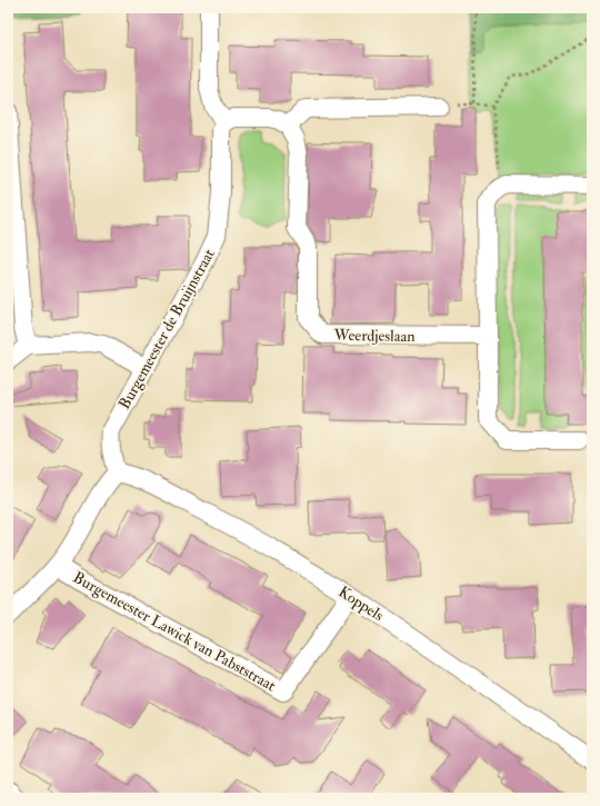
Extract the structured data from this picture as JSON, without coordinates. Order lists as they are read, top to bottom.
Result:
{
  "streets": {
    "street": [
      "Burgemeester de Bruijnstraat",
      "Weerdjeslaan",
      "Koppels",
      "Burgemeester Lawick van Pabststraat"
    ]
  },
  "crossings": [
    ["Burgemeester de Bruijnstraat", "Koppels"],
    ["Koppels", "Burgemeester Lawick van Pabststraat"]
  ]
}
